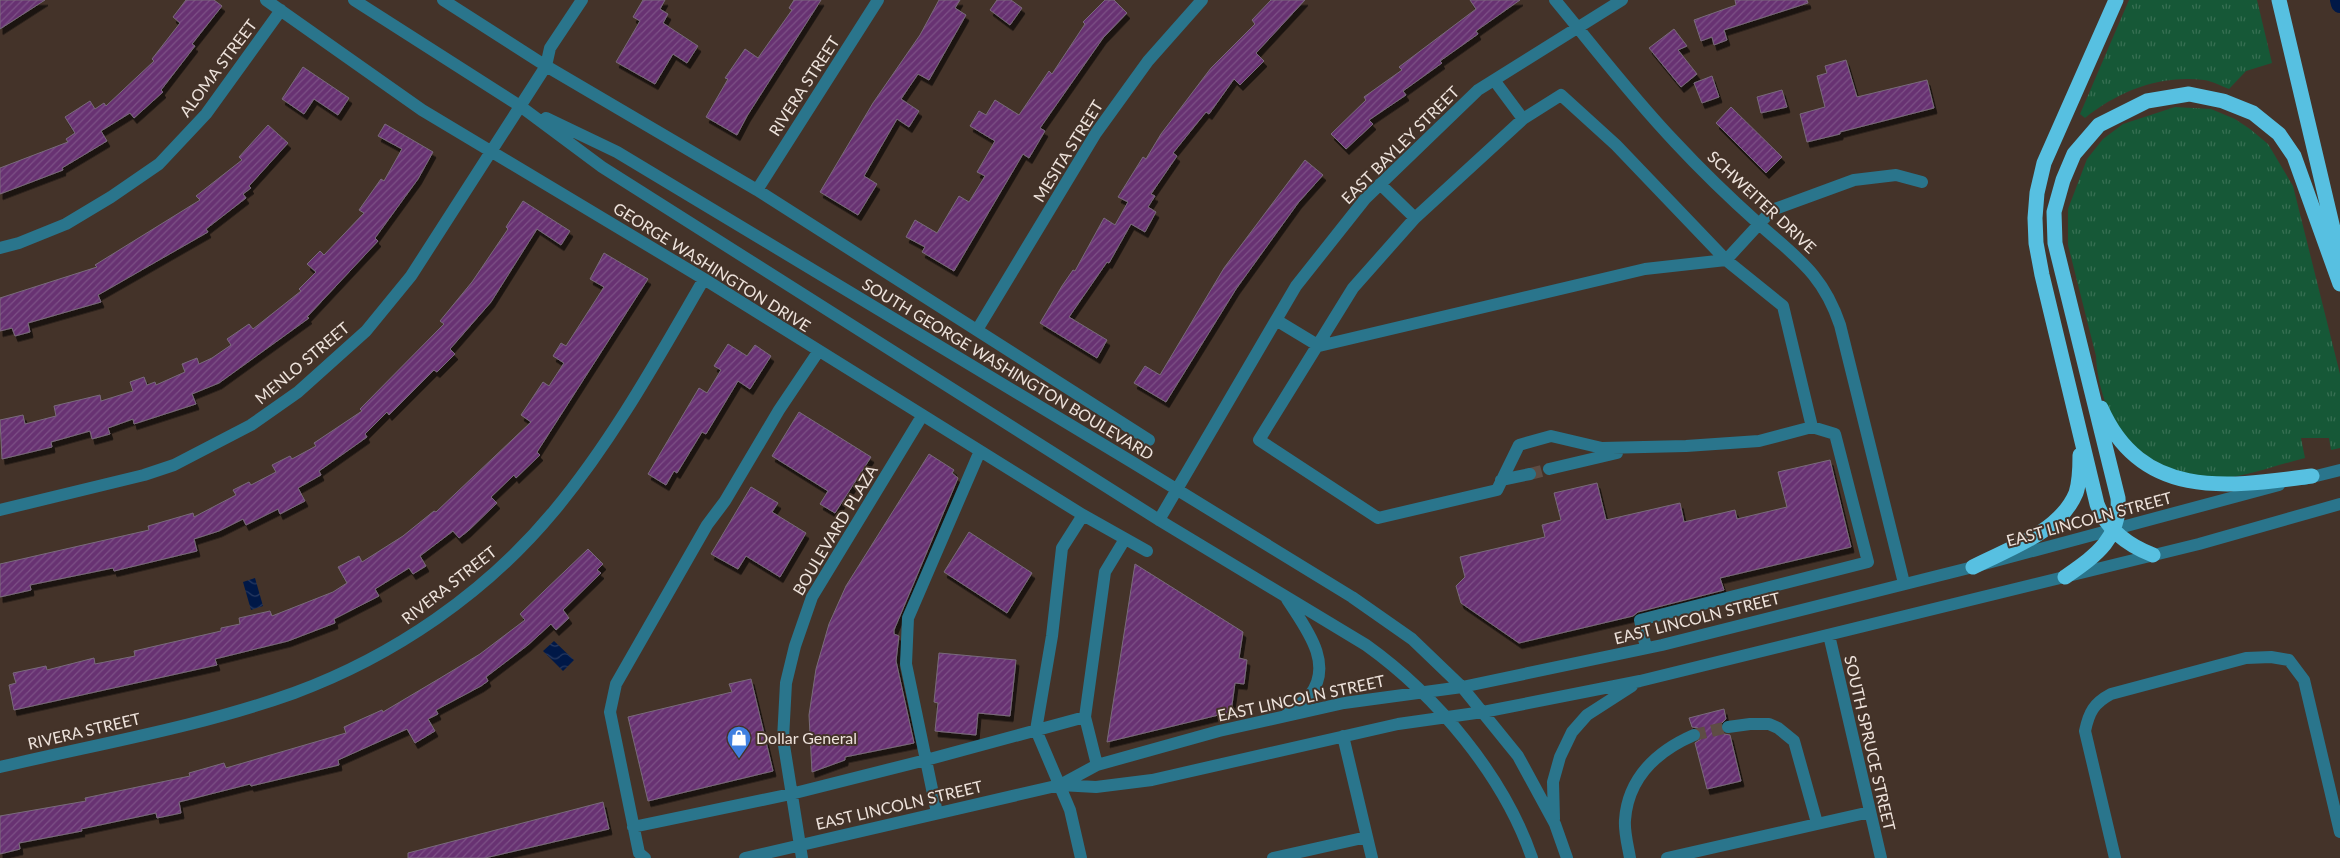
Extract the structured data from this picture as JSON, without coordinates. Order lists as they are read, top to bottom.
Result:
{
  "streets": {
    "street": [
      "ALOMA STREET",
      "RIVERA STREET",
      "EAST BAYLEY STREET",
      "MESITA STREET",
      "SCHWEITER DRIVE",
      "GEORGE WASHINGTON DRIVE",
      "MENLO STREET",
      "SOUTH GEORGE WASHINGTON BOULEVARD",
      "EAST LINCOLN STREET",
      "BOULEVARD PLAZA",
      "SOUTH SPRUCE STREET"
    ]
  },
  "crossings": [
    ["ALOMA STREET", "GEORGE WASHINGTON DRIVE"],
    ["RIVERA STREET", "GEORGE WASHINGTON DRIVE"],
    ["EAST BAYLEY STREET", "SCHWEITER DRIVE"],
    ["EAST BAYLEY STREET", "SOUTH GEORGE WASHINGTON BOULEVARD"],
    ["SCHWEITER DRIVE", "EAST LINCOLN STREET"],
    ["GEORGE WASHINGTON DRIVE", "MENLO STREET"],
    ["GEORGE WASHINGTON DRIVE", "BOULEVARD PLAZA"],
    ["MENLO STREET", "SOUTH GEORGE WASHINGTON BOULEVARD"],
    ["SOUTH GEORGE WASHINGTON BOULEVARD", "EAST LINCOLN STREET"],
    ["EAST LINCOLN STREET", "BOULEVARD PLAZA"],
    ["EAST LINCOLN STREET", "SOUTH SPRUCE STREET"]
  ],
  "places": {
    "shop": ["Dollar General"]
  }
}
